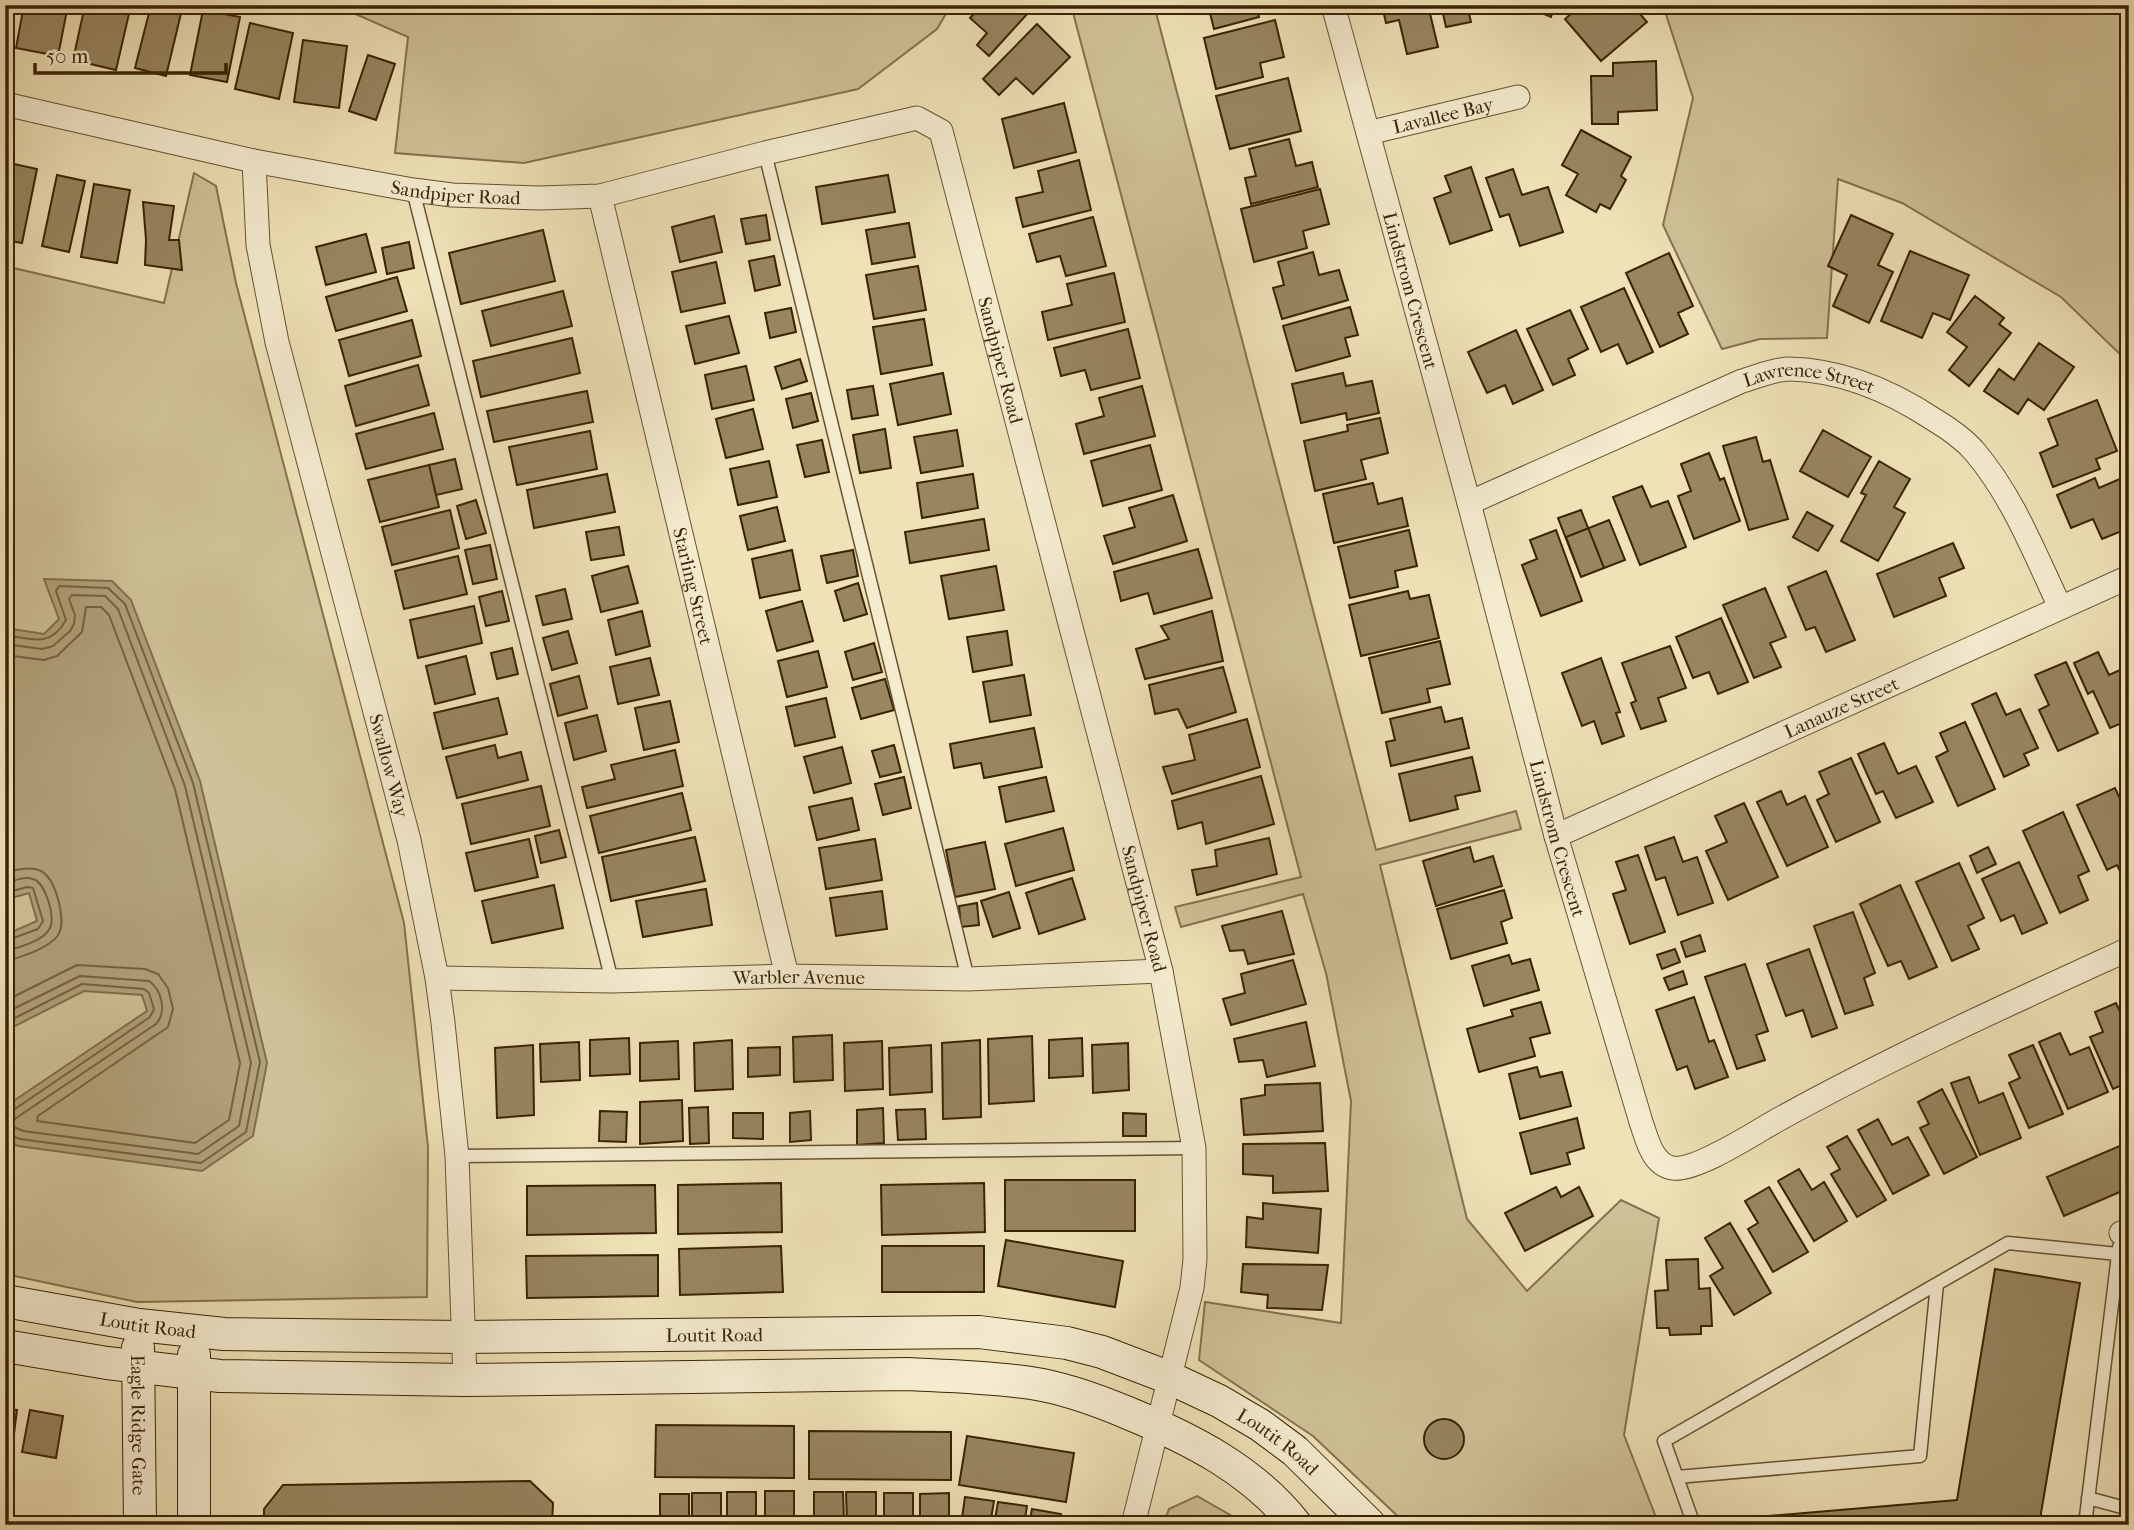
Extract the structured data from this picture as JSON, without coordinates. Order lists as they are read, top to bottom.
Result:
{
  "streets": {
    "street": [
      "Lavallee Bay",
      "Sandpiper Road",
      "Lindstrom Crescent",
      "Lawrence Street",
      "Starling Street",
      "Lanauze Street",
      "Swallow Way",
      "Warbler Avenue",
      "Loutit Road",
      "Eagle Ridge Gate"
    ]
  },
  "crossings": [
    ["Lavallee Bay", "Lindstrom Crescent"],
    ["Sandpiper Road", "Starling Street"],
    ["Sandpiper Road", "Swallow Way"],
    ["Sandpiper Road", "Warbler Avenue"],
    ["Sandpiper Road", "Loutit Road"],
    ["Lindstrom Crescent", "Lawrence Street"],
    ["Lindstrom Crescent", "Lanauze Street"],
    ["Lawrence Street", "Lanauze Street"],
    ["Starling Street", "Warbler Avenue"],
    ["Swallow Way", "Warbler Avenue"],
    ["Swallow Way", "Loutit Road"],
    ["Loutit Road", "Eagle Ridge Gate"]
  ],
  "scale_bar": "50 m"
}
